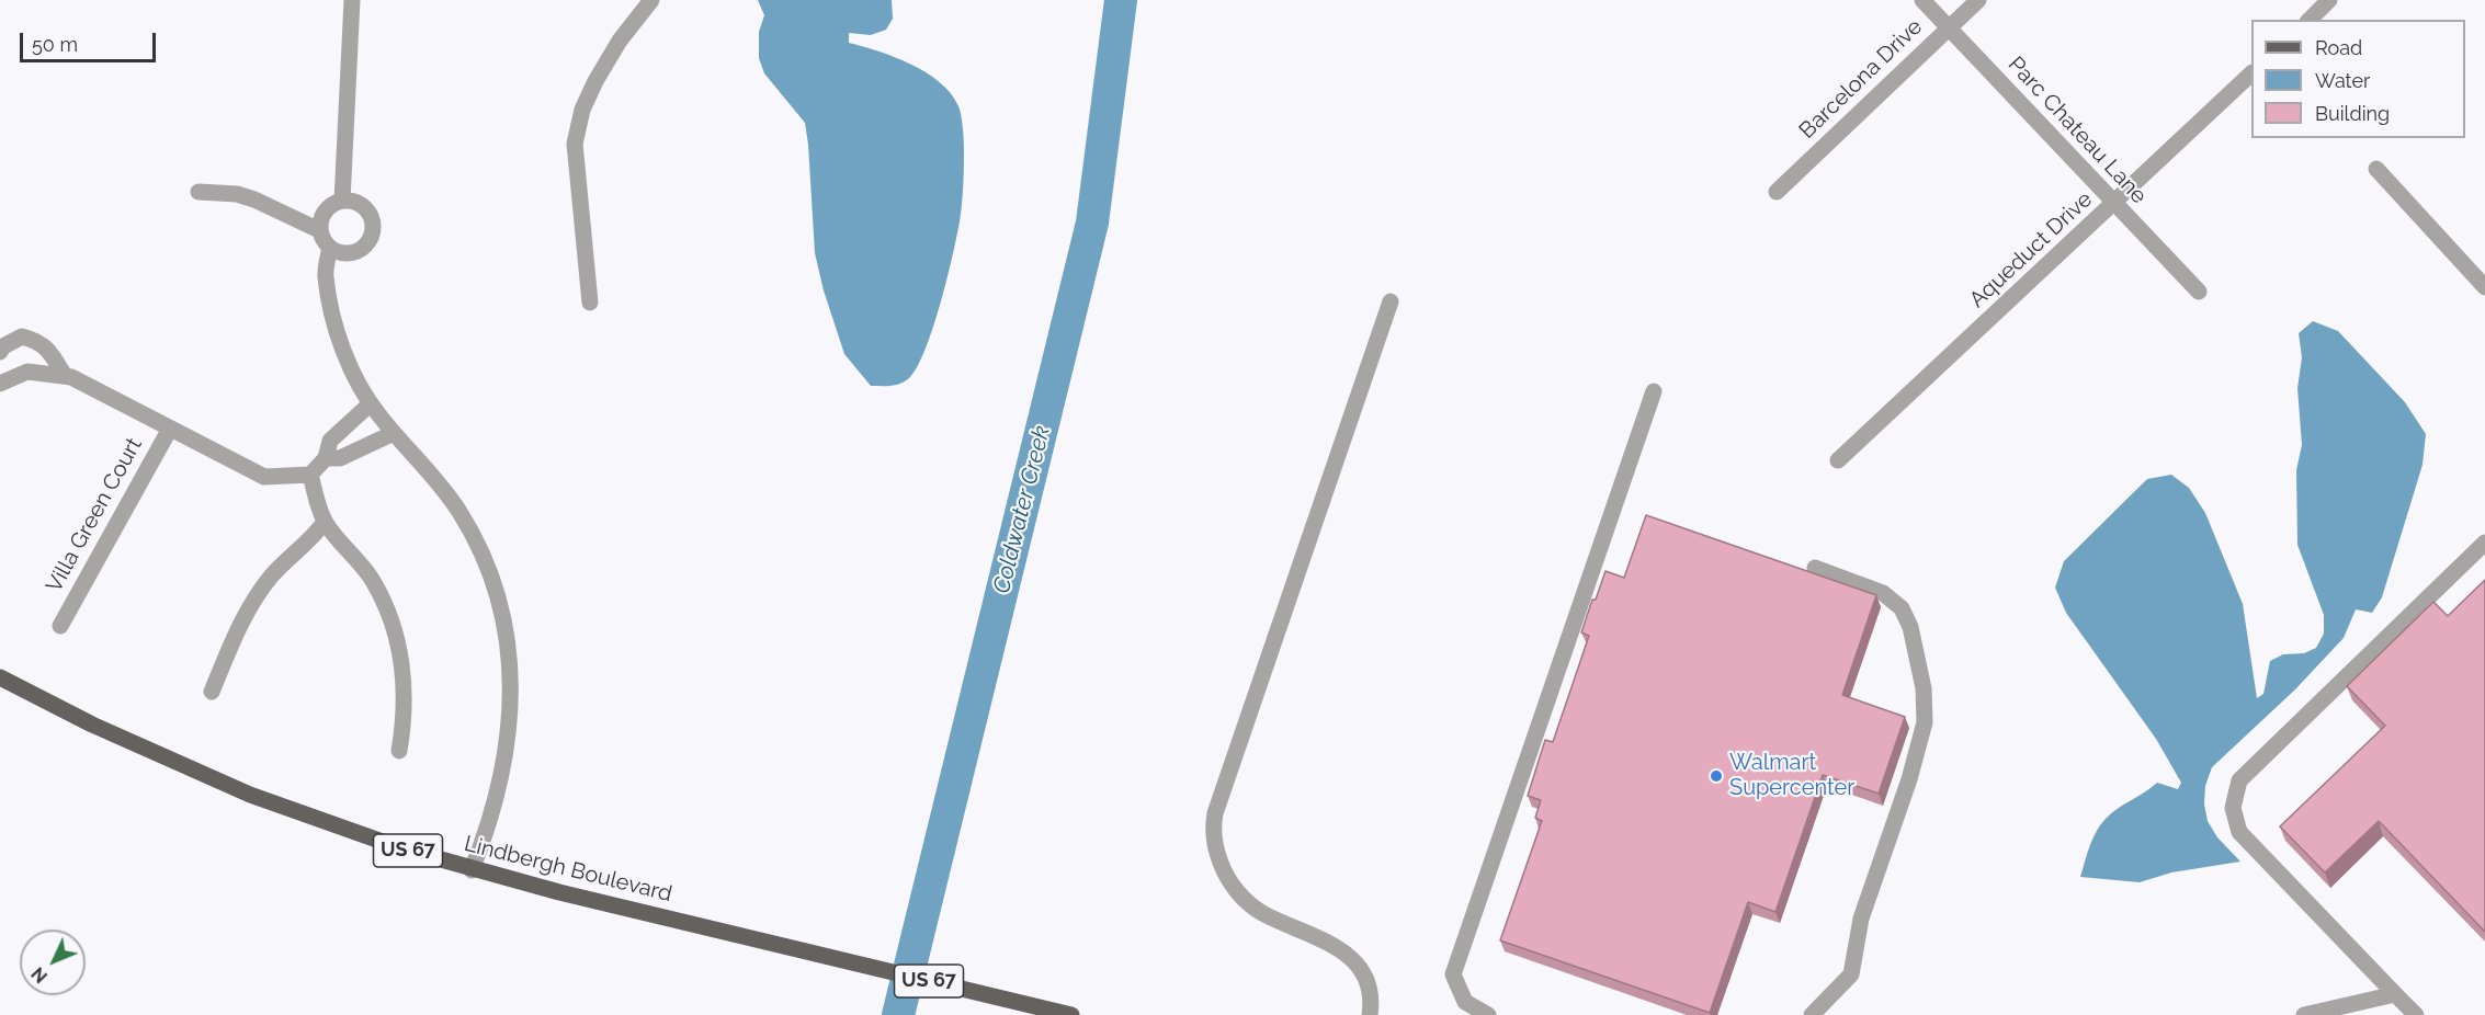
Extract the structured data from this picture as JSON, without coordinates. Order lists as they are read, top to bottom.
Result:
{
  "streets": {
    "main road": ["US 67", "Lindbergh Boulevard"],
    "street": [
      "Barcelona Drive",
      "Parc Chateau Lane",
      "Aqueduct Drive",
      "Villa Green Court"
    ]
  },
  "crossings": [
    ["Barcelona Drive", "Parc Chateau Lane"],
    ["Parc Chateau Lane", "Aqueduct Drive"]
  ],
  "water": ["Coldwater Creek"],
  "places": ["Walmart Supercenter"],
  "legend": ["Road", "Water", "Building"],
  "scale_bar": "50 m",
  "north": "bottom left"
}
